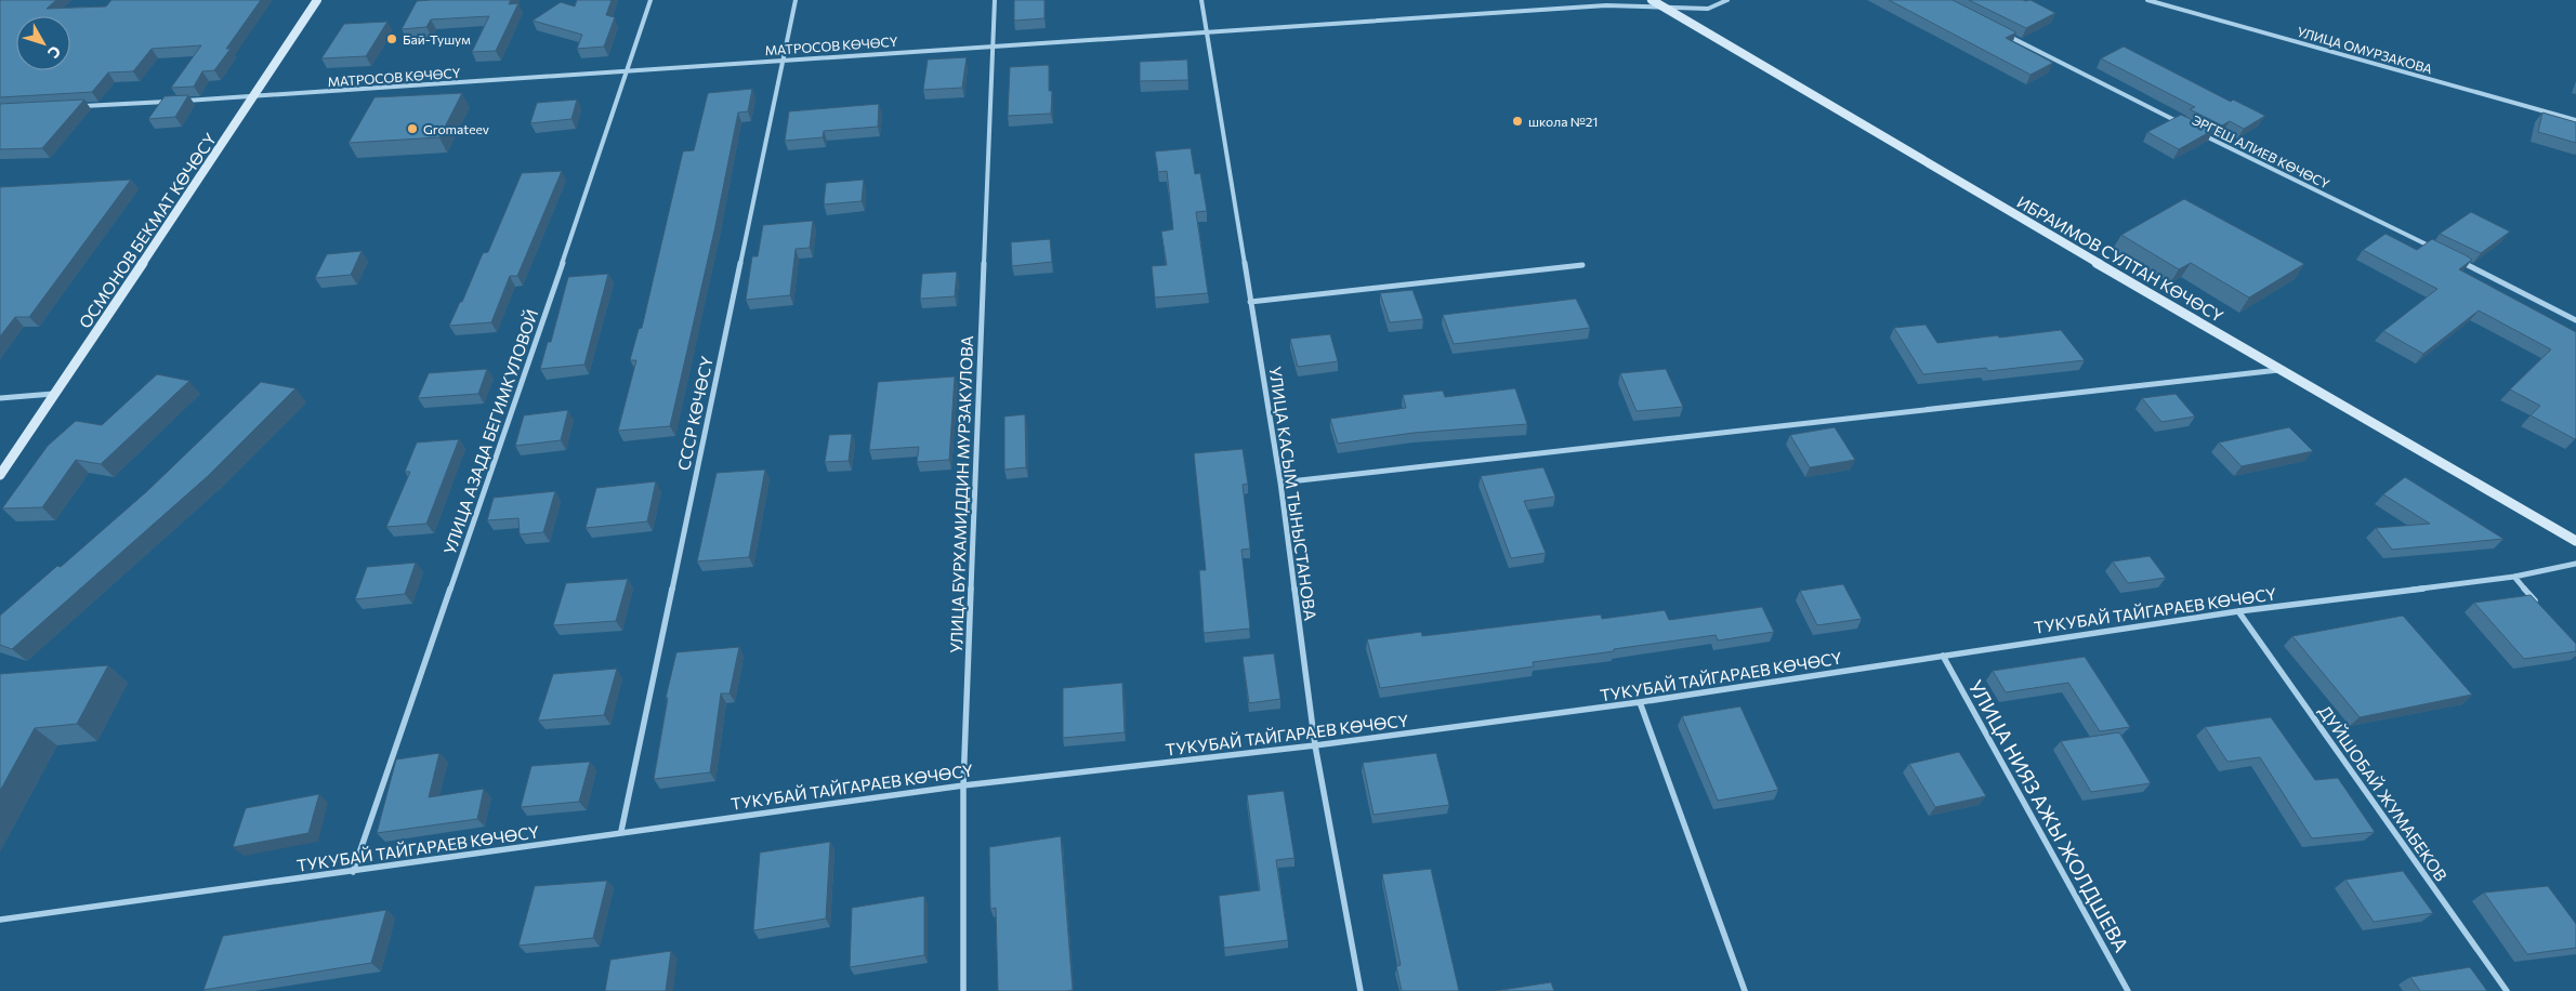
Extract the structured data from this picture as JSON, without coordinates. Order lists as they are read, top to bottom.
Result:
{
  "streets": {
    "main road": ["ОСМОНОВ БЕКМАТ КӨЧӨСҮ", "ИБРАИМОВ СУЛТАН КӨЧӨСҮ"],
    "street": [
      "МАТРОСОВ КӨЧӨСҮ",
      "УЛИЦА ОМУРЗАКОВА",
      "ЭРГЕШ АЛИЕВ КӨЧӨСҮ",
      "СССР КӨЧӨСҮ",
      "УЛИЦА АЗАДА БЕГИМКУЛОВОЙ",
      "УЛИЦА КАСЫМ ТЫНЫСТАНОВА",
      "УЛИЦА БУРХАМИДДИН МУРЗАКУЛОВА",
      "ТУКУБАЙ ТАЙГАРАЕВ КӨЧӨСҮ",
      "ДУЙШОБАЙ ЖУМАБЕКОВ",
      "УЛИЦА НИЯЗ АЖЫ ЖОЛДШЕВА"
    ]
  },
  "crossings": [
    ["МАТРОСОВ КӨЧӨСҮ", "ОСМОНОВ БЕКМАТ КӨЧӨСҮ"],
    ["МАТРОСОВ КӨЧӨСҮ", "ИБРАИМОВ СУЛТАН КӨЧӨСҮ"],
    ["МАТРОСОВ КӨЧӨСҮ", "СССР КӨЧӨСҮ"],
    ["МАТРОСОВ КӨЧӨСҮ", "УЛИЦА АЗАДА БЕГИМКУЛОВОЙ"],
    ["МАТРОСОВ КӨЧӨСҮ", "УЛИЦА КАСЫМ ТЫНЫСТАНОВА"],
    ["МАТРОСОВ КӨЧӨСҮ", "УЛИЦА БУРХАМИДДИН МУРЗАКУЛОВА"],
    ["СССР КӨЧӨСҮ", "ТУКУБАЙ ТАЙГАРАЕВ КӨЧӨСҮ"],
    ["УЛИЦА АЗАДА БЕГИМКУЛОВОЙ", "ТУКУБАЙ ТАЙГАРАЕВ КӨЧӨСҮ"],
    ["УЛИЦА КАСЫМ ТЫНЫСТАНОВА", "ТУКУБАЙ ТАЙГАРАЕВ КӨЧӨСҮ"],
    ["УЛИЦА БУРХАМИДДИН МУРЗАКУЛОВА", "ТУКУБАЙ ТАЙГАРАЕВ КӨЧӨСҮ"],
    ["ТУКУБАЙ ТАЙГАРАЕВ КӨЧӨСҮ", "ДУЙШОБАЙ ЖУМАБЕКОВ"],
    ["ТУКУБАЙ ТАЙГАРАЕВ КӨЧӨСҮ", "УЛИЦА НИЯЗ АЖЫ ЖОЛДШЕВА"]
  ],
  "places": ["Бай-Тушум", "школа №21", "Gromateev"],
  "north": "bottom right"
}
